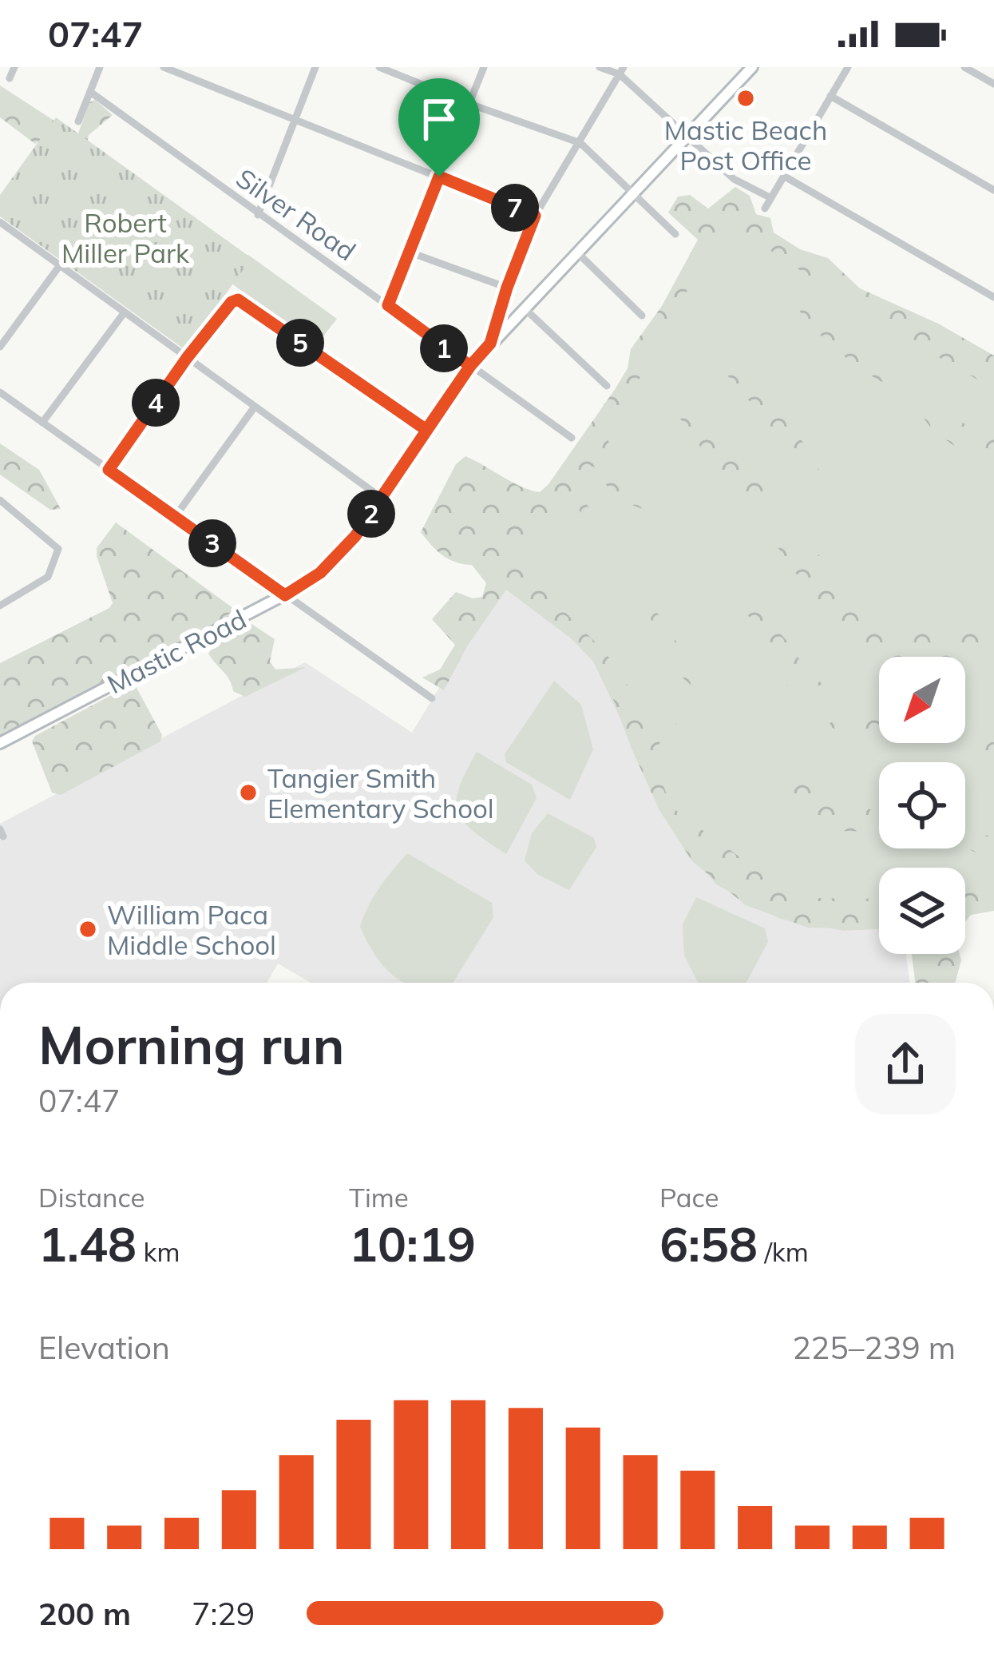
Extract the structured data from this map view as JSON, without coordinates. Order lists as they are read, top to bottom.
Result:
{
  "streets": {
    "main road": ["Mastic Road"],
    "street": ["Silver Road"]
  },
  "crossings": [
    ["Silver Road", "Mastic Road"]
  ],
  "parks": ["Robert Miller Park"],
  "places": ["Mastic Beach Post Office", "Tangier Smith Elementary School", "William Paca Middle School"],
  "north": "bottom left",
  "page": {
    "status": "07:47",
    "pins": [
      "7",
      "5",
      "1",
      "4",
      "2",
      "3"
    ],
    "heading": ["Morning run", "07:47"],
    "stats": [
      ["Distance", "1.48 km"],
      ["Time", "10:19"],
      ["Pace", "6:58 /km"]
    ],
    "chart": ["Elevation", "225–239 m"],
    "list": [
      {
        "name": "200 m",
        "note": "7:29"
      }
    ]
  }
}
